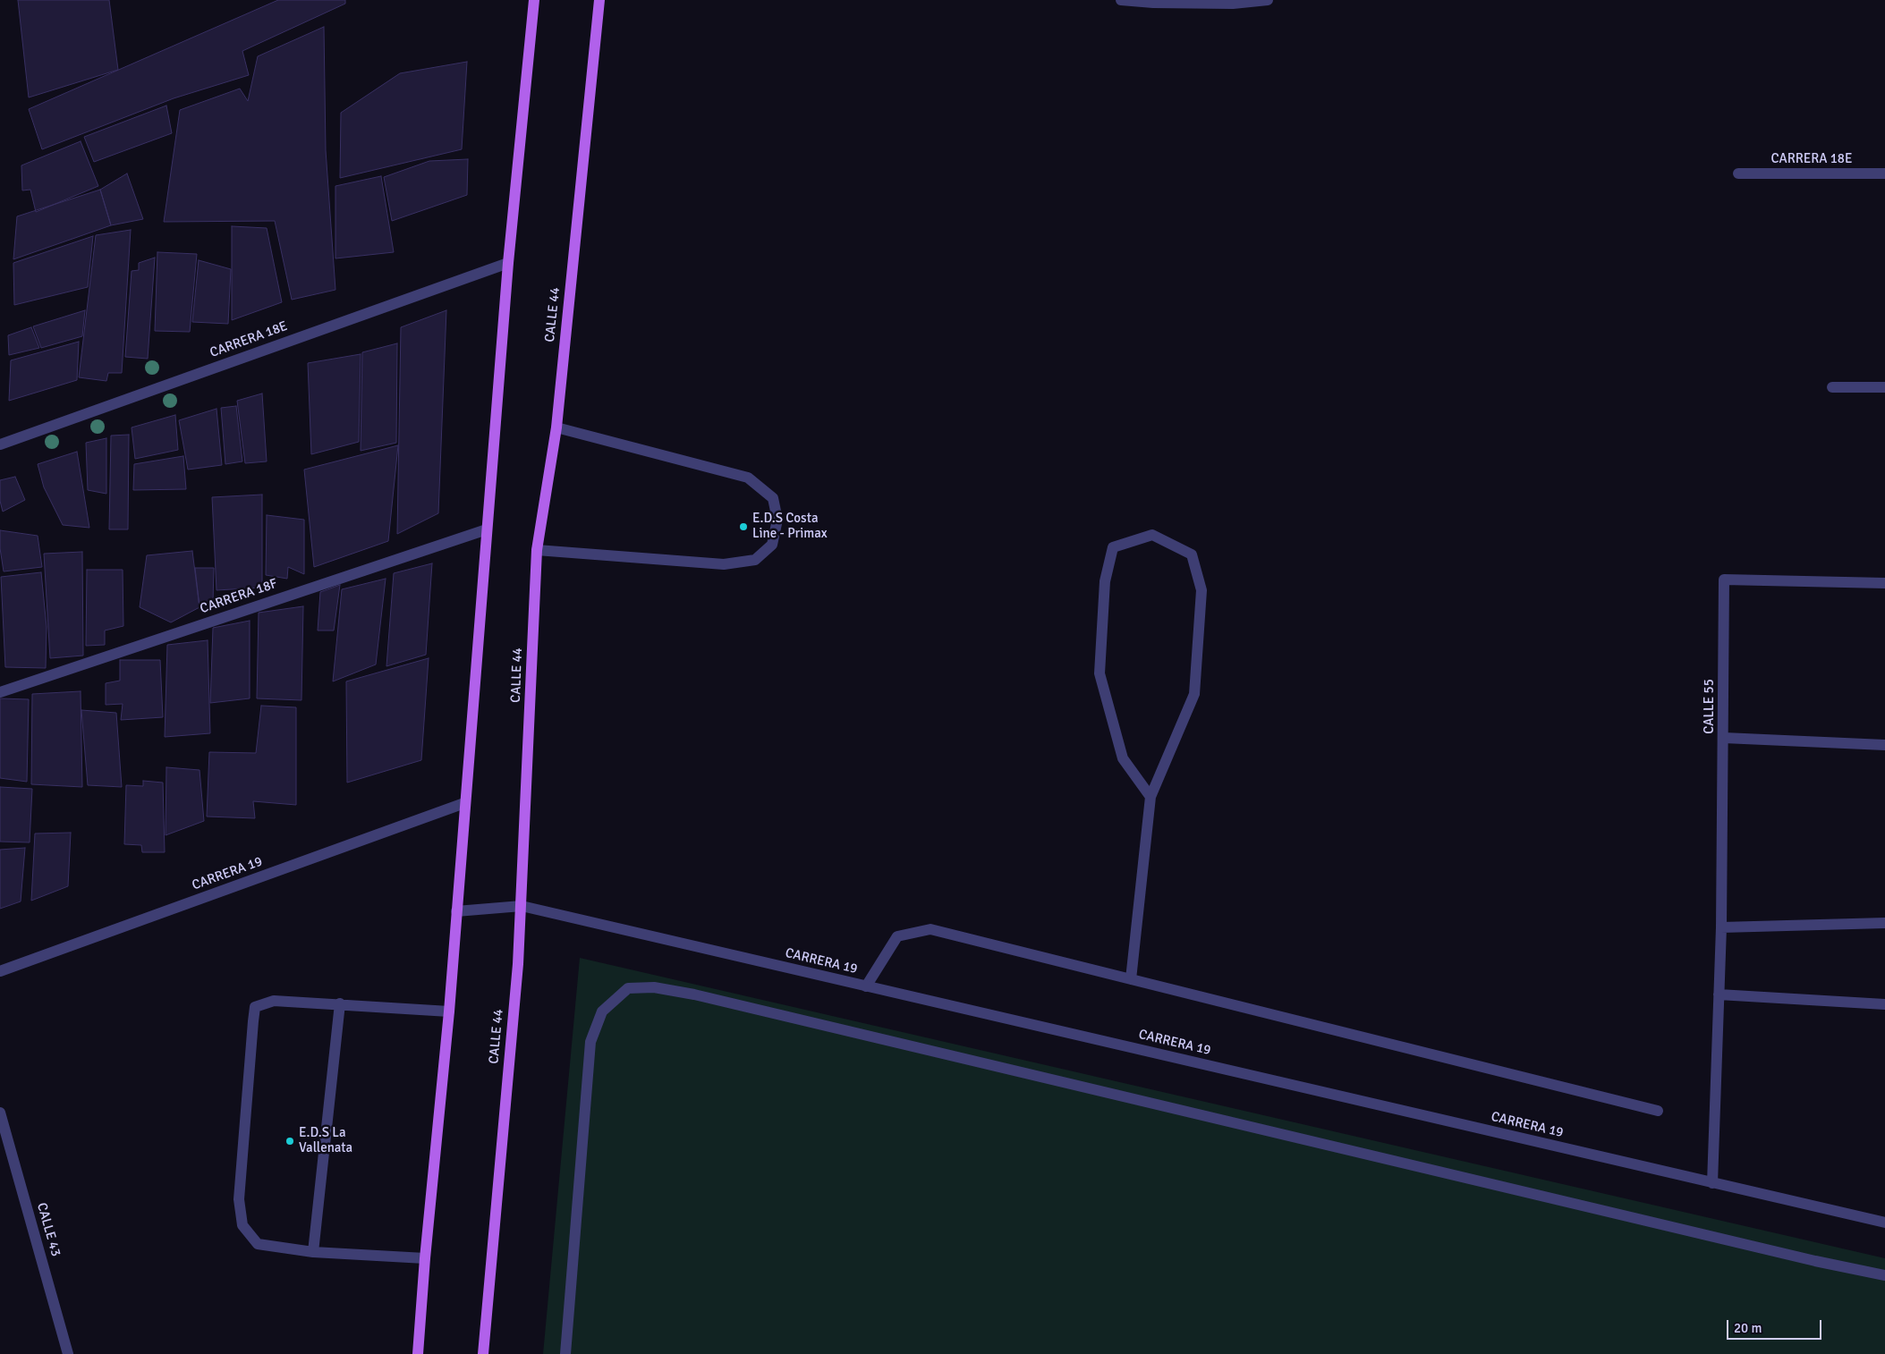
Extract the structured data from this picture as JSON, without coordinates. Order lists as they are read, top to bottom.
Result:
{
  "streets": {
    "main road": ["CALLE 44"],
    "street": [
      "CARRERA 18E",
      "CARRERA 18F",
      "CALLE 55",
      "CARRERA 19",
      "CALLE 43"
    ]
  },
  "crossings": [
    ["CALLE 44", "CARRERA 19"],
    ["CALLE 55", "CARRERA 19"]
  ],
  "places": ["E.D.S Costa Line - Primax", "E.D.S La Vallenata"],
  "scale_bar": "20 m"
}
